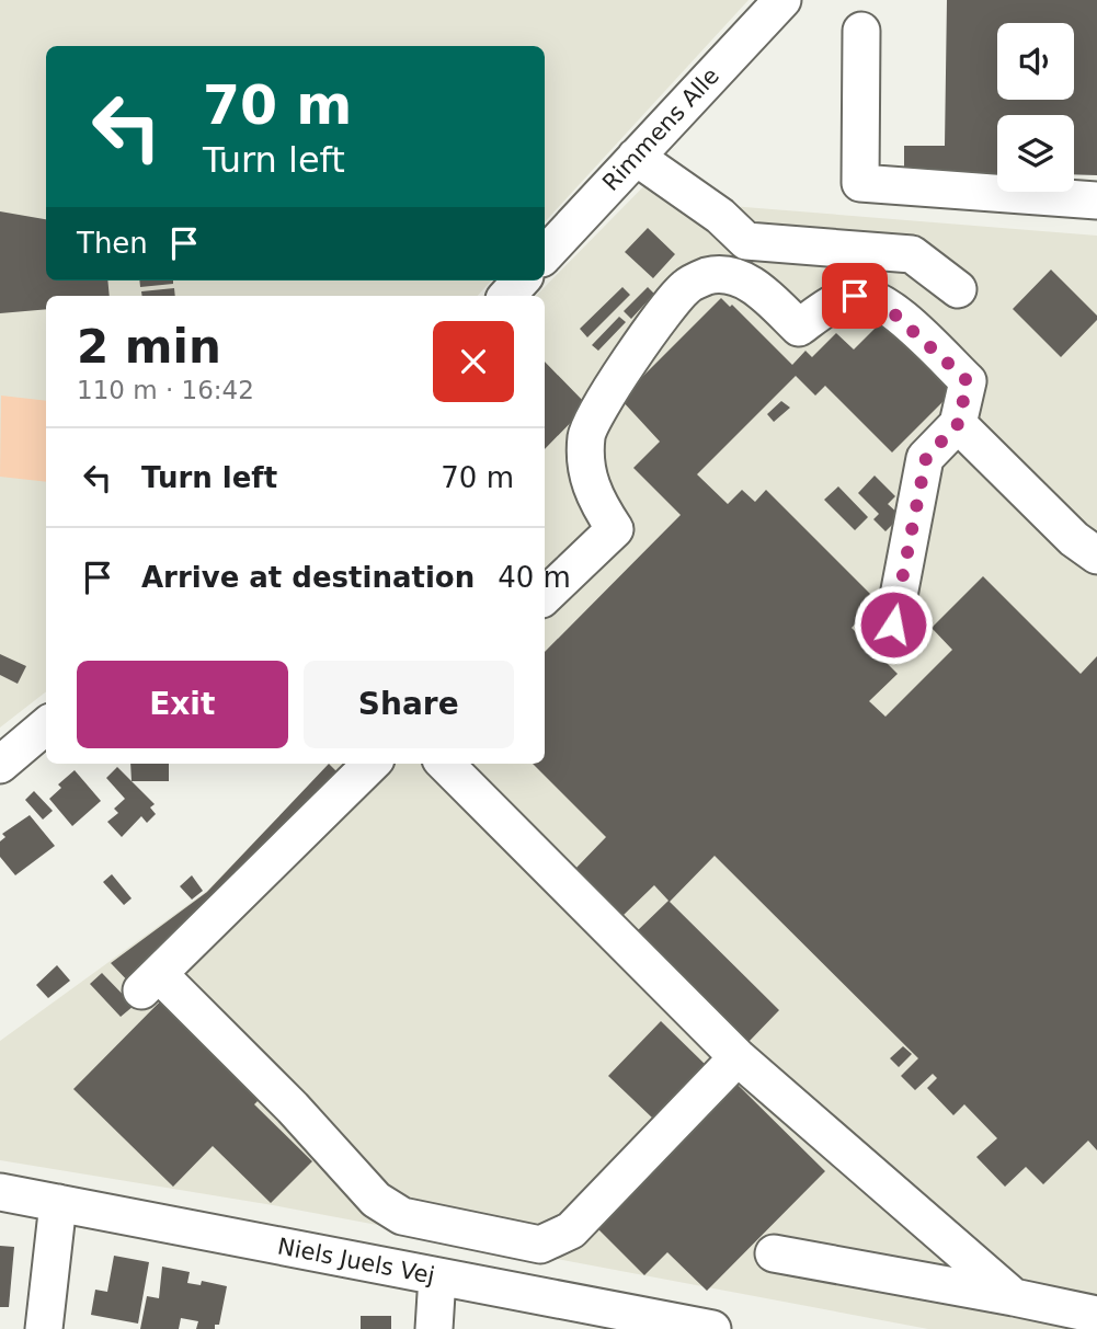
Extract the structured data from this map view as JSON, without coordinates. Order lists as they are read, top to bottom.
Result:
{
  "streets": {
    "street": ["Rimmens Alle", "Niels Juels Vej"]
  },
  "page": {
    "turn": ["70 m", "Turn left"],
    "then": "Then",
    "heading": ["2 min", "110 m · 16:42"],
    "list": [
      {
        "name": "Turn left",
        "value": "70 m"
      },
      {
        "name": "Arrive at destination",
        "value": "40 m"
      }
    ],
    "buttons": ["Exit", "Share"]
  }
}
